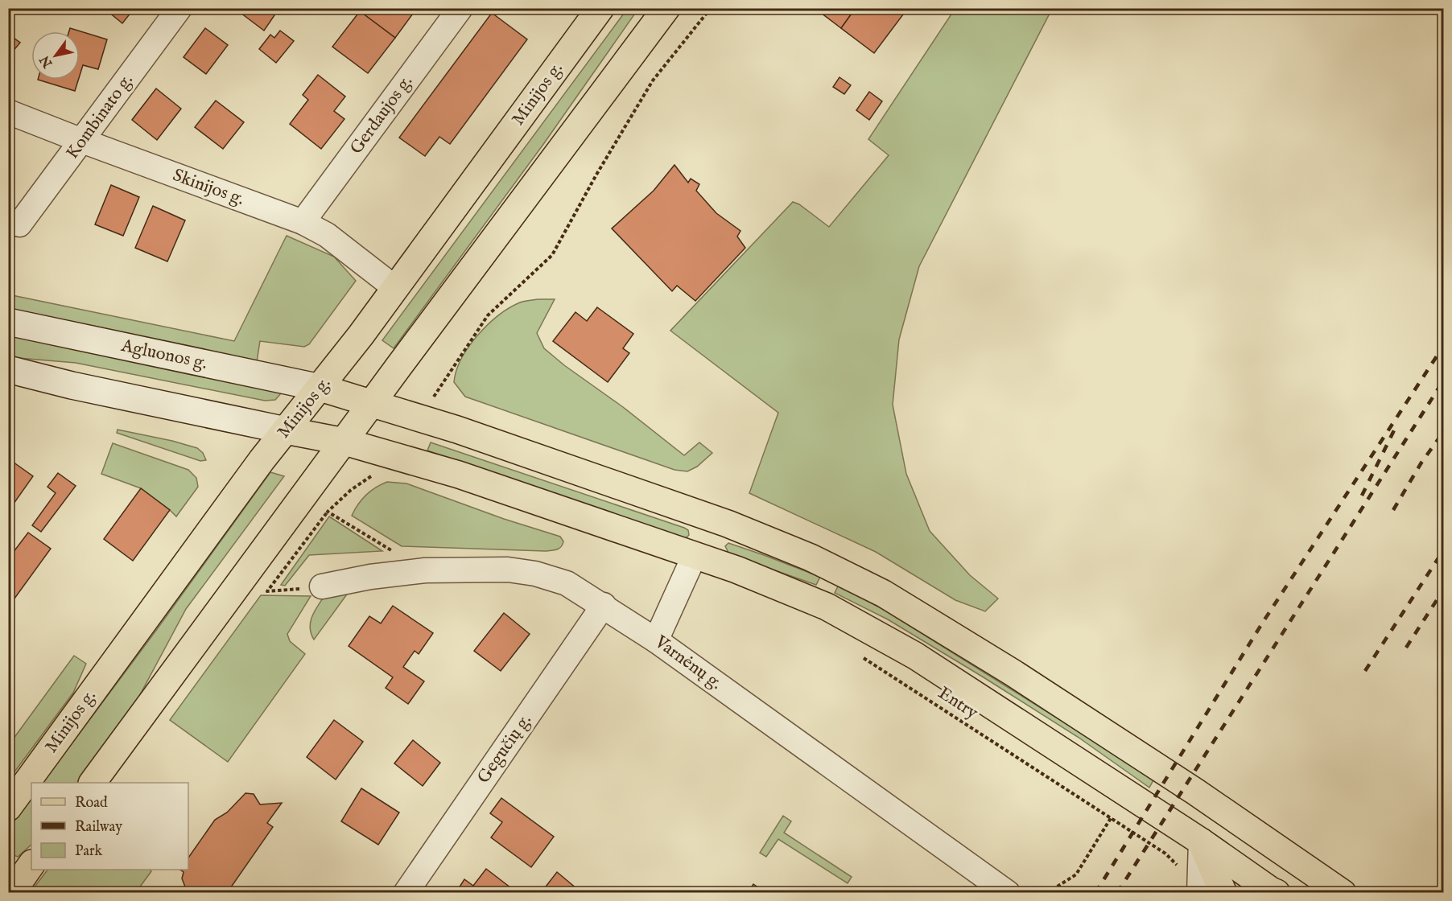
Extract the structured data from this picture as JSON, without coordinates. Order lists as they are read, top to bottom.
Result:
{
  "streets": {
    "main road": ["Minijos g.", "Agluonos g."],
    "street": [
      "Gerdaujos g.",
      "Kombinato g.",
      "Skinijos g.",
      "Varnėnų g.",
      "Gegučių g."
    ],
    "path": ["Entry"]
  },
  "crossings": [
    ["Minijos g.", "Skinijos g."],
    ["Minijos g.", "Agluonos g."],
    ["Gerdaujos g.", "Skinijos g."],
    ["Kombinato g.", "Skinijos g."],
    ["Varnėnų g.", "Gegučių g."]
  ],
  "legend": ["Road", "Railway", "Park"],
  "north": "bottom left"
}
